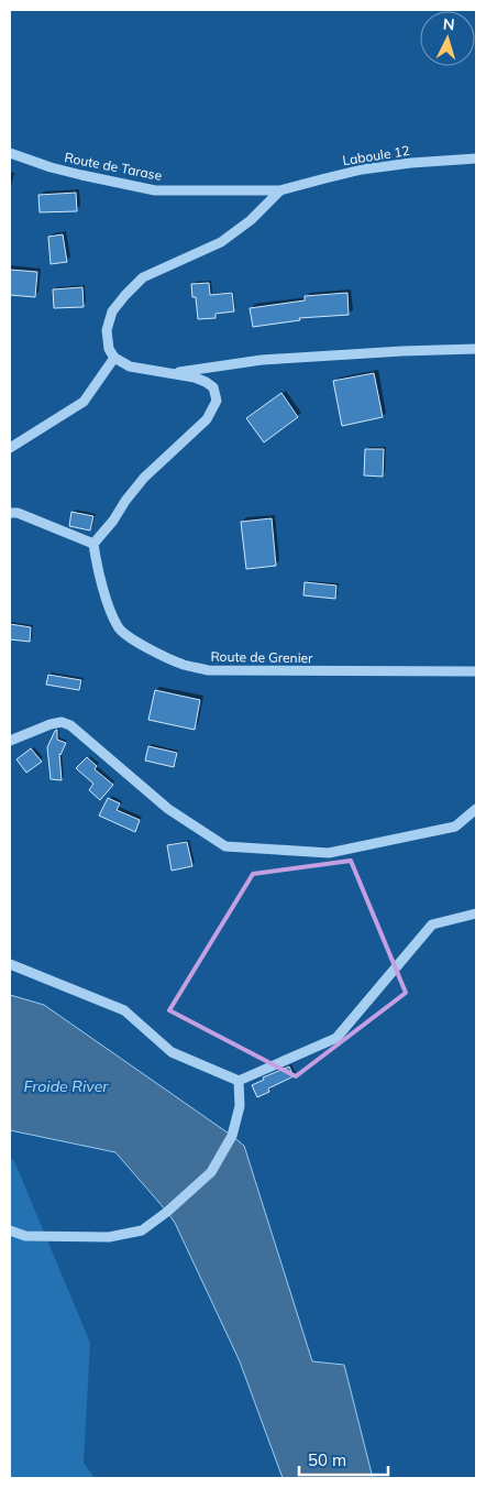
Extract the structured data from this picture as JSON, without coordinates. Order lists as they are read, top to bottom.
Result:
{
  "streets": {
    "street": ["Laboule 12", "Route de Tarase", "Route de Grenier"]
  },
  "crossings": [
    ["Laboule 12", "Route de Tarase"]
  ],
  "water": ["Froide River"],
  "scale_bar": "50 m",
  "north": "top"
}
